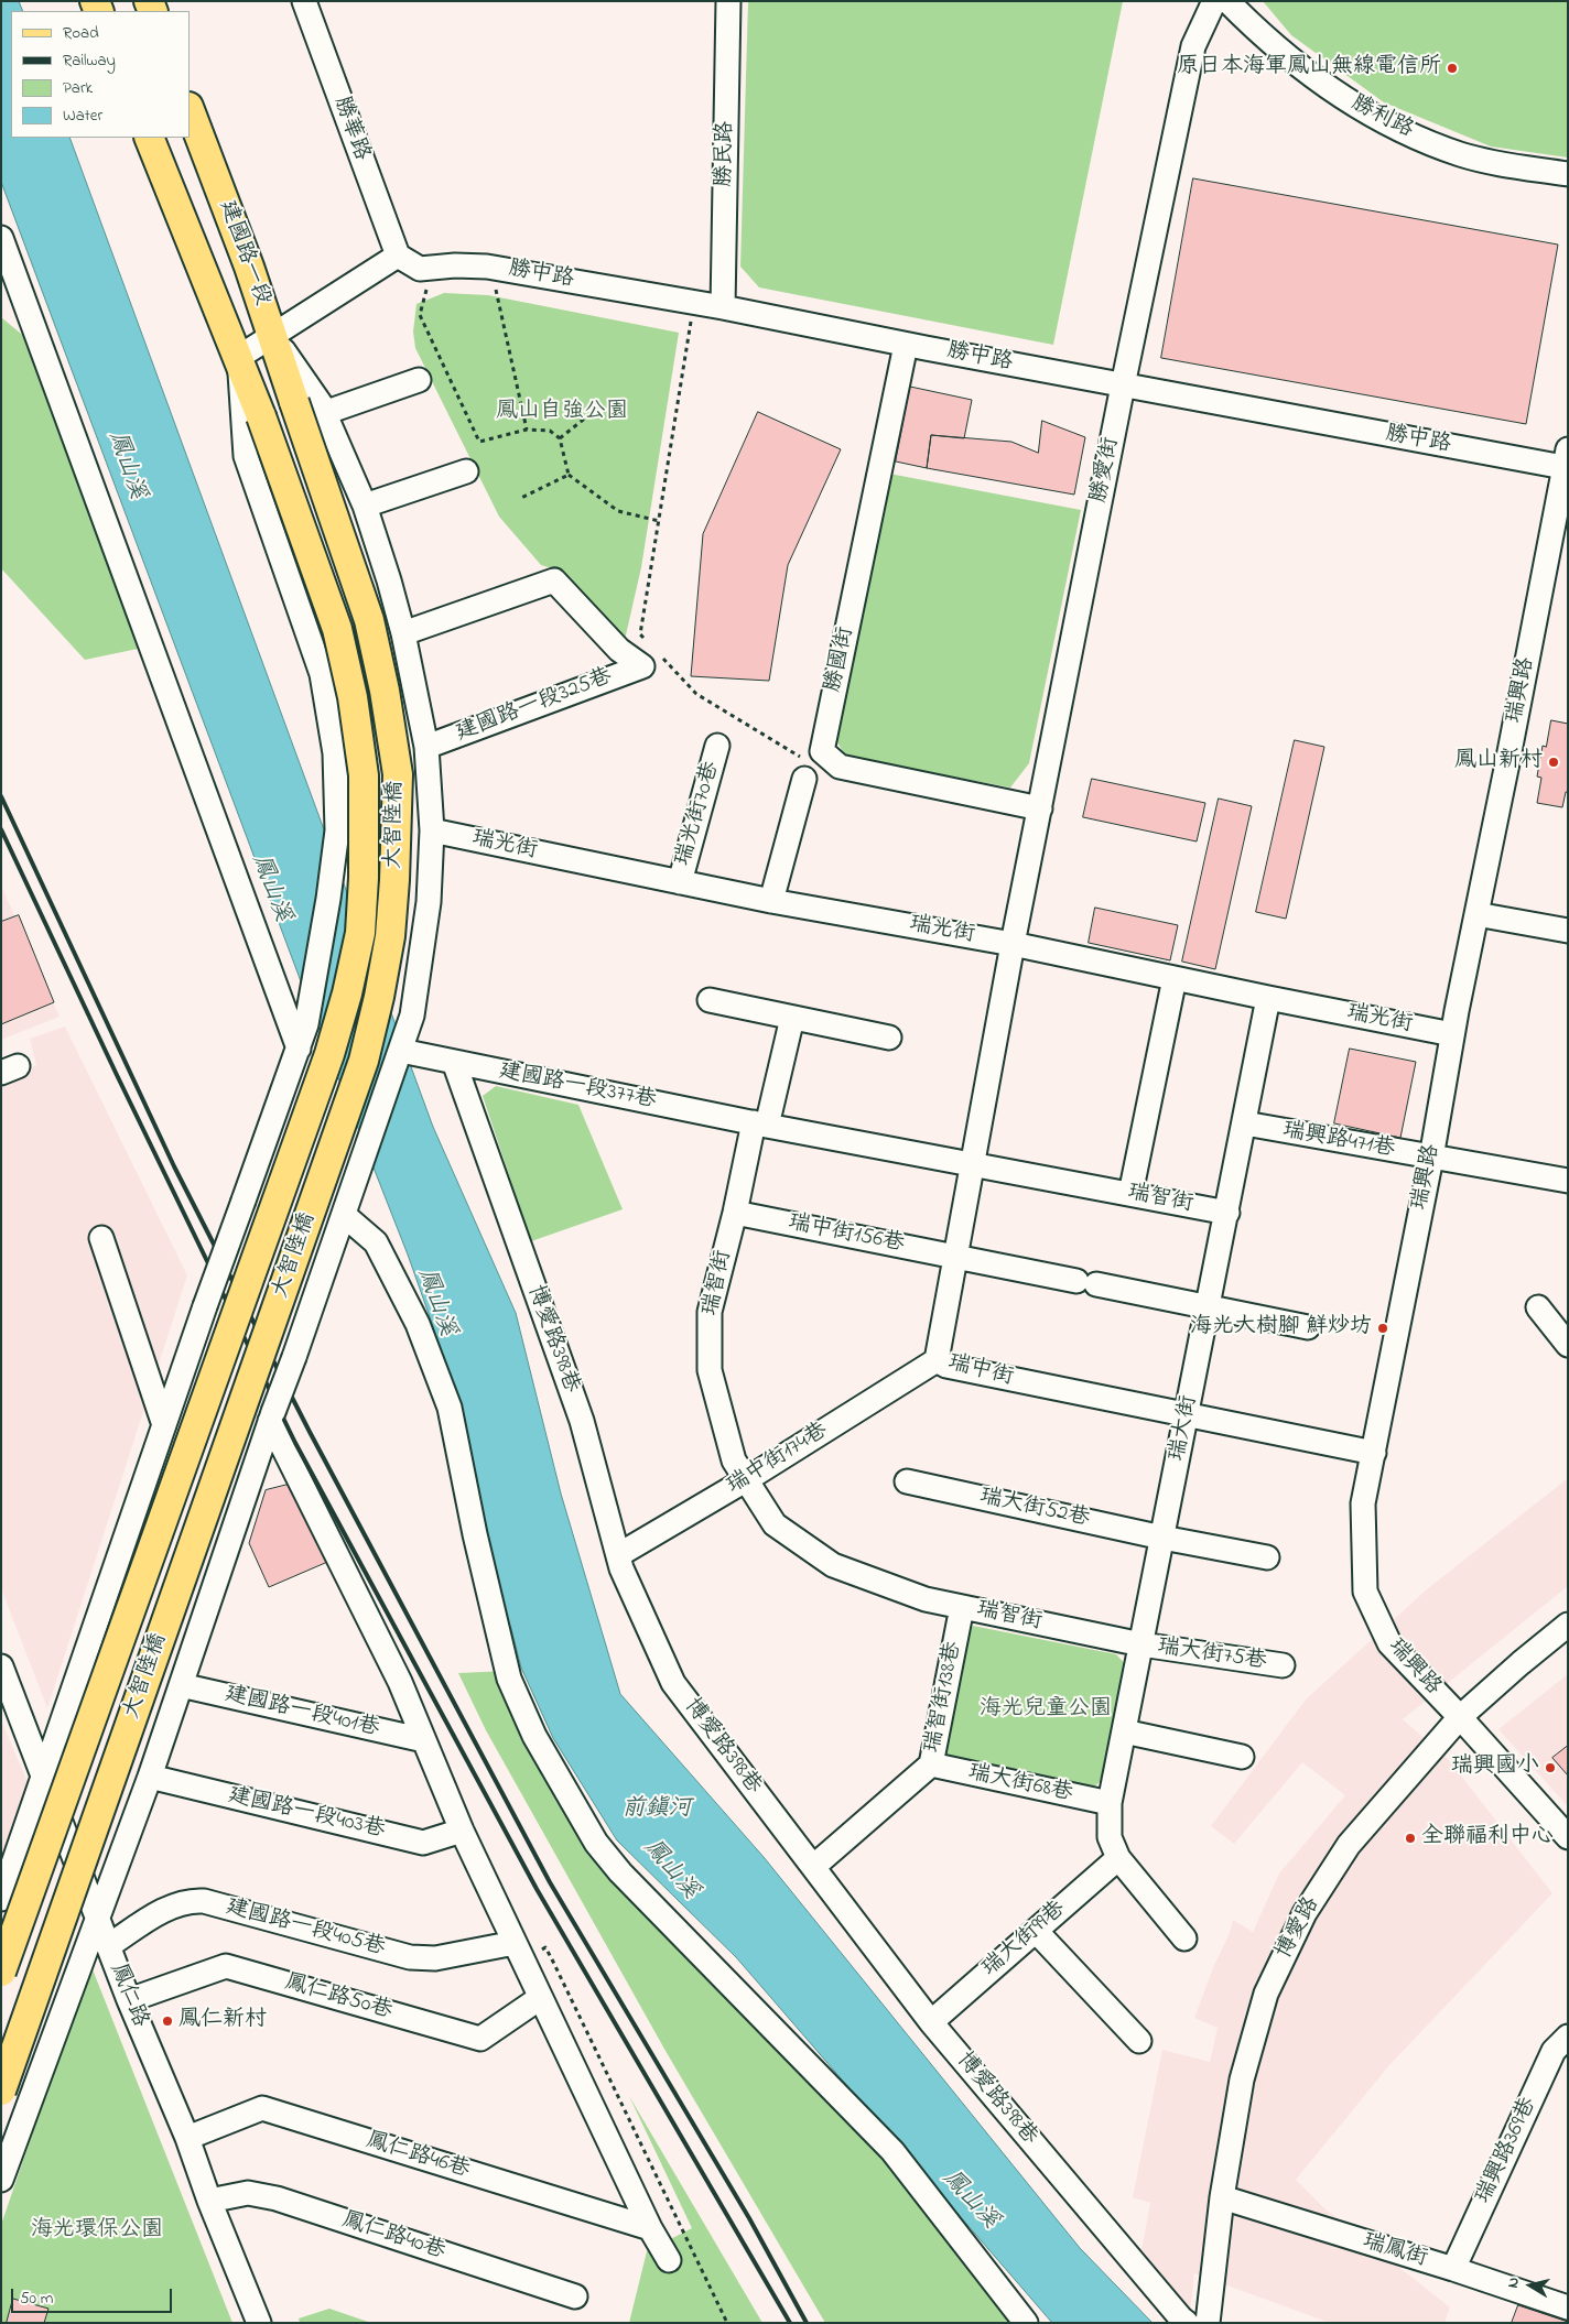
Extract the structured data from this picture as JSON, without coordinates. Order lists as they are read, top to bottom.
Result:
{
  "streets": {
    "main road": ["建國路一段", "大智陸橋"],
    "street": [
      "勝利路",
      "勝華路",
      "勝民路",
      "勝中路",
      "勝愛街",
      "勝國街",
      "瑞興路",
      "建國路一段325巷",
      "瑞光街70巷",
      "瑞光街",
      "建國路一段377巷",
      "瑞興路471巷",
      "瑞智街",
      "瑞中街156巷",
      "博愛路398巷",
      "瑞中街",
      "瑞大街",
      "瑞中街174巷",
      "瑞大街52巷",
      "瑞大街75巷",
      "瑞智街138巷",
      "建國路一段401巷",
      "瑞大街68巷",
      "建國路一段403巷",
      "建國路一段405巷",
      "博愛路",
      "瑞大街99巷",
      "鳳仁路",
      "鳳仁路50巷",
      "瑞興路369巷",
      "鳳仁路46巷",
      "鳳仁路40巷",
      "瑞鳳街"
    ]
  },
  "crossings": [
    ["勝華路", "勝中路"],
    ["勝民路", "勝中路"],
    ["建國路一段", "大智陸橋"],
    ["勝中路", "勝愛街"],
    ["勝中路", "勝國街"],
    ["勝中路", "瑞興路"],
    ["勝愛街", "勝國街"],
    ["勝愛街", "瑞光街"],
    ["勝愛街", "瑞中街"],
    ["瑞興路", "瑞光街"],
    ["瑞興路", "瑞興路471巷"],
    ["瑞興路", "瑞中街"],
    ["瑞興路", "博愛路"],
    ["瑞光街70巷", "瑞光街"],
    ["瑞光街", "瑞中街"],
    ["瑞光街", "瑞大街"],
    ["建國路一段377巷", "瑞智街"],
    ["建國路一段377巷", "博愛路398巷"],
    ["瑞興路471巷", "瑞大街"],
    ["瑞智街", "瑞中街156巷"],
    ["瑞智街", "瑞中街"],
    ["瑞智街", "瑞大街"],
    ["瑞智街", "瑞中街174巷"],
    ["瑞智街", "瑞大街75巷"],
    ["瑞智街", "瑞智街138巷"],
    ["瑞中街156巷", "瑞中街"],
    ["瑞中街156巷", "瑞大街"],
    ["博愛路398巷", "瑞中街174巷"],
    ["博愛路398巷", "瑞智街138巷"],
    ["博愛路398巷", "瑞大街99巷"],
    ["瑞中街", "瑞大街"],
    ["瑞中街", "瑞中街174巷"],
    ["瑞大街", "瑞大街52巷"],
    ["瑞大街", "瑞大街75巷"],
    ["瑞大街", "瑞大街68巷"],
    ["瑞大街", "瑞大街99巷"],
    ["瑞智街138巷", "瑞大街68巷"],
    ["建國路一段405巷", "鳳仁路"],
    ["博愛路", "瑞鳳街"],
    ["鳳仁路", "鳳仁路50巷"],
    ["鳳仁路", "鳳仁路46巷"],
    ["鳳仁路", "鳳仁路40巷"],
    ["瑞興路369巷", "瑞鳳街"]
  ],
  "water": ["鳳山溪", "前鎮河"],
  "parks": ["鳳山自強公園", "海光兒童公園", "海光環保公園"],
  "places": [
    "原日本海軍鳳山無線電信所",
    "鳳山新村",
    "海光大樹腳 鮮炒坊",
    "瑞興國小",
    "全聯福利中心",
    "鳳仁新村"
  ],
  "legend": [
    "Road",
    "Railway",
    "Park",
    "Water"
  ],
  "scale_bar": "50 m",
  "north": "left"
}
